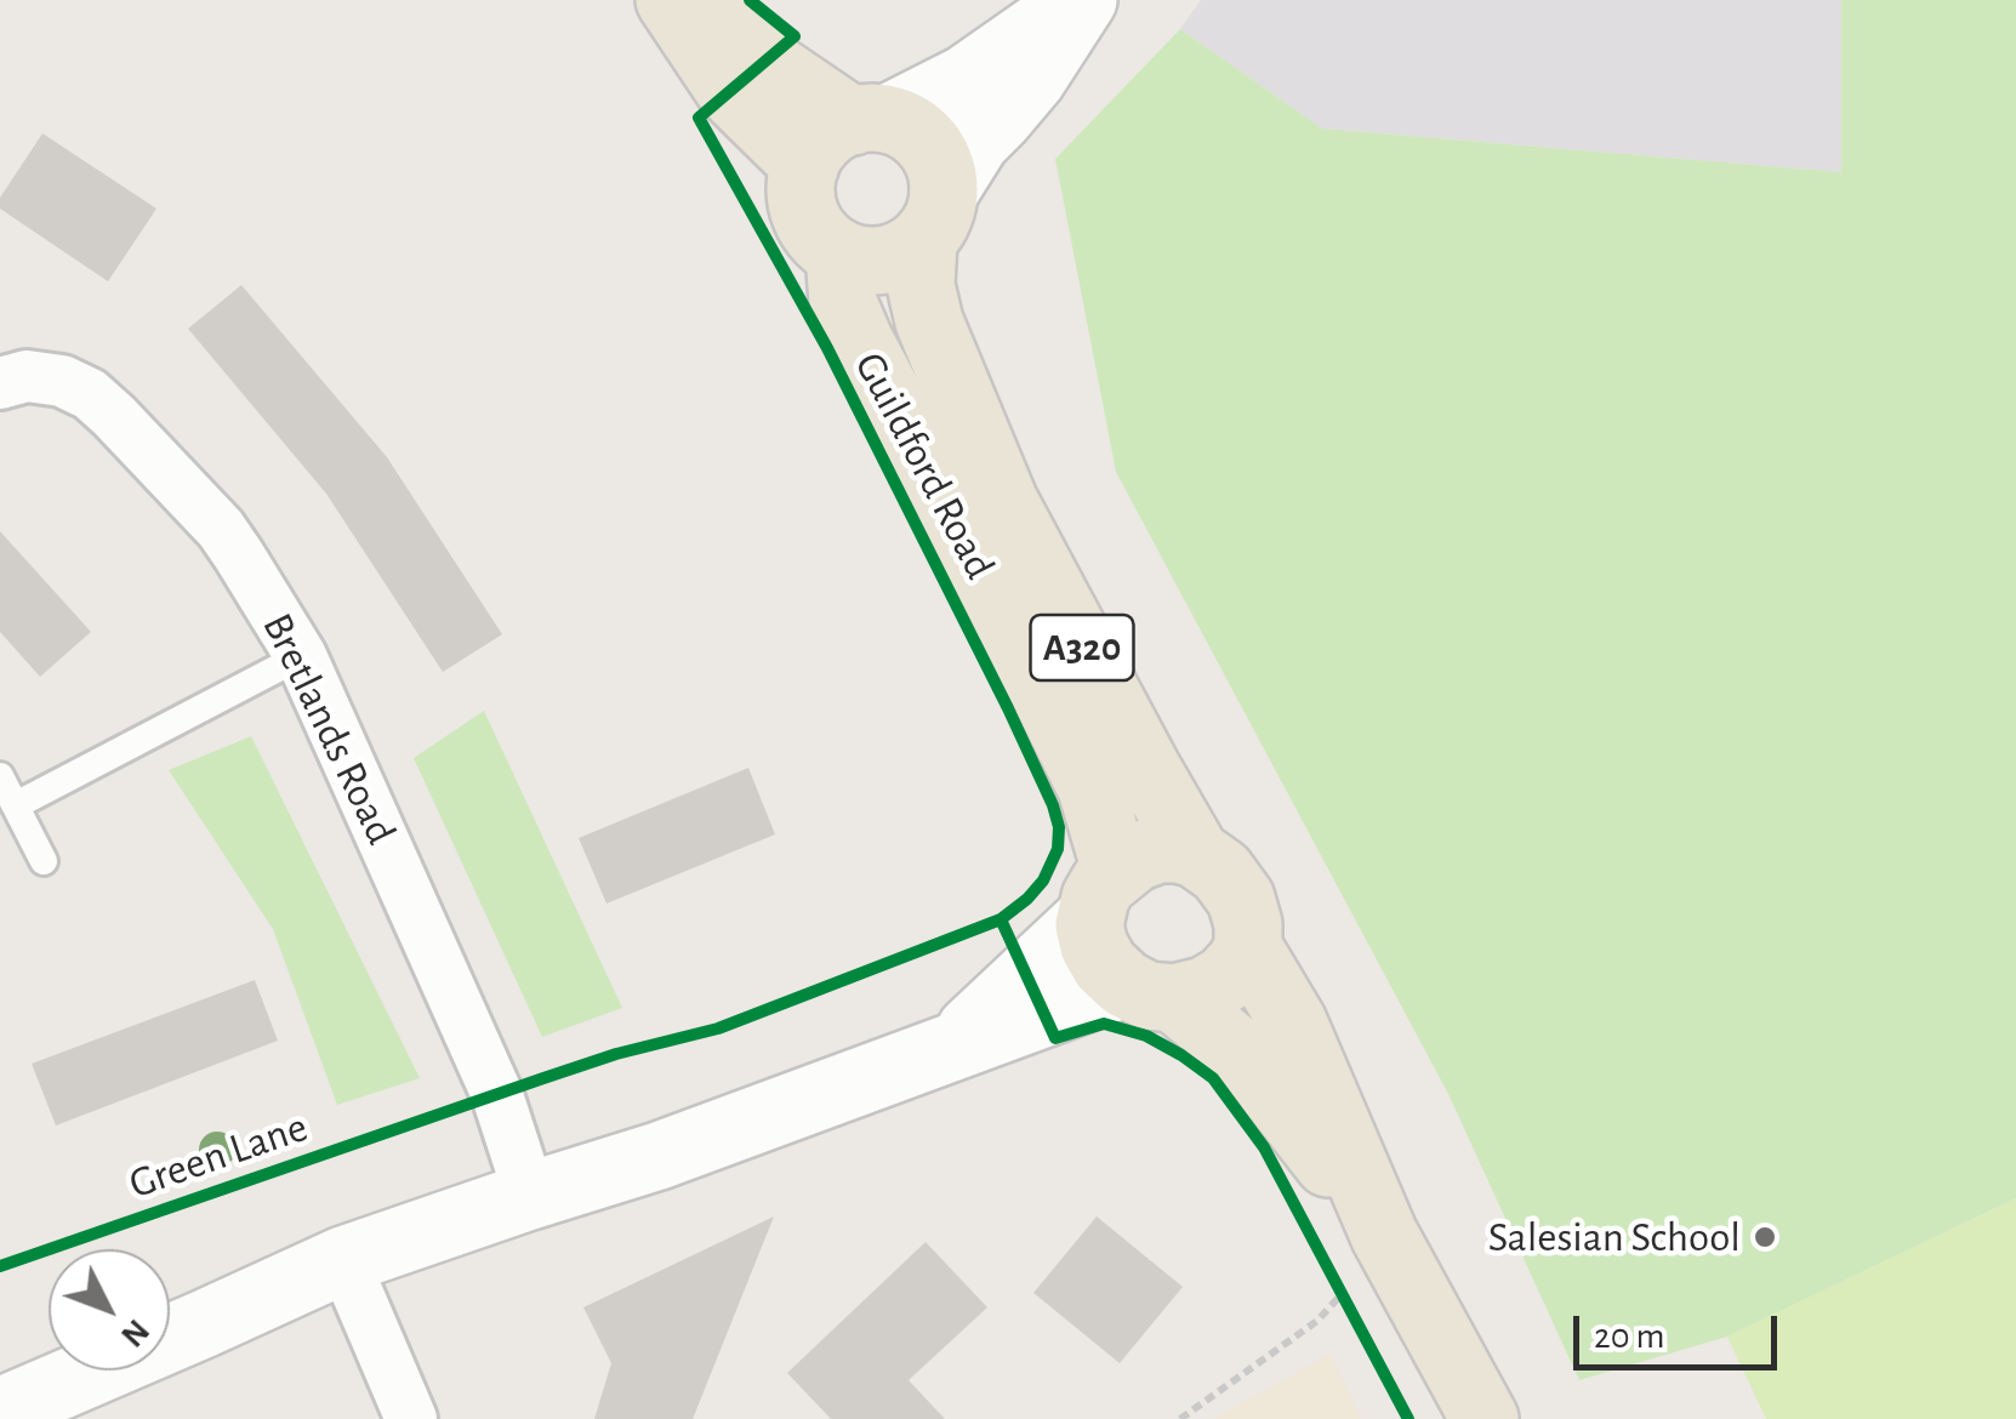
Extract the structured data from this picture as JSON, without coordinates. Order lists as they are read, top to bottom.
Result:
{
  "streets": {
    "main road": ["Guildford Road", "A320"],
    "street": ["Bretlands Road"],
    "cycle path": ["Green Lane"]
  },
  "crossings": [
    ["Guildford Road", "A320"]
  ],
  "places": ["Salesian School"],
  "scale_bar": "20 m",
  "north": "bottom right"
}
